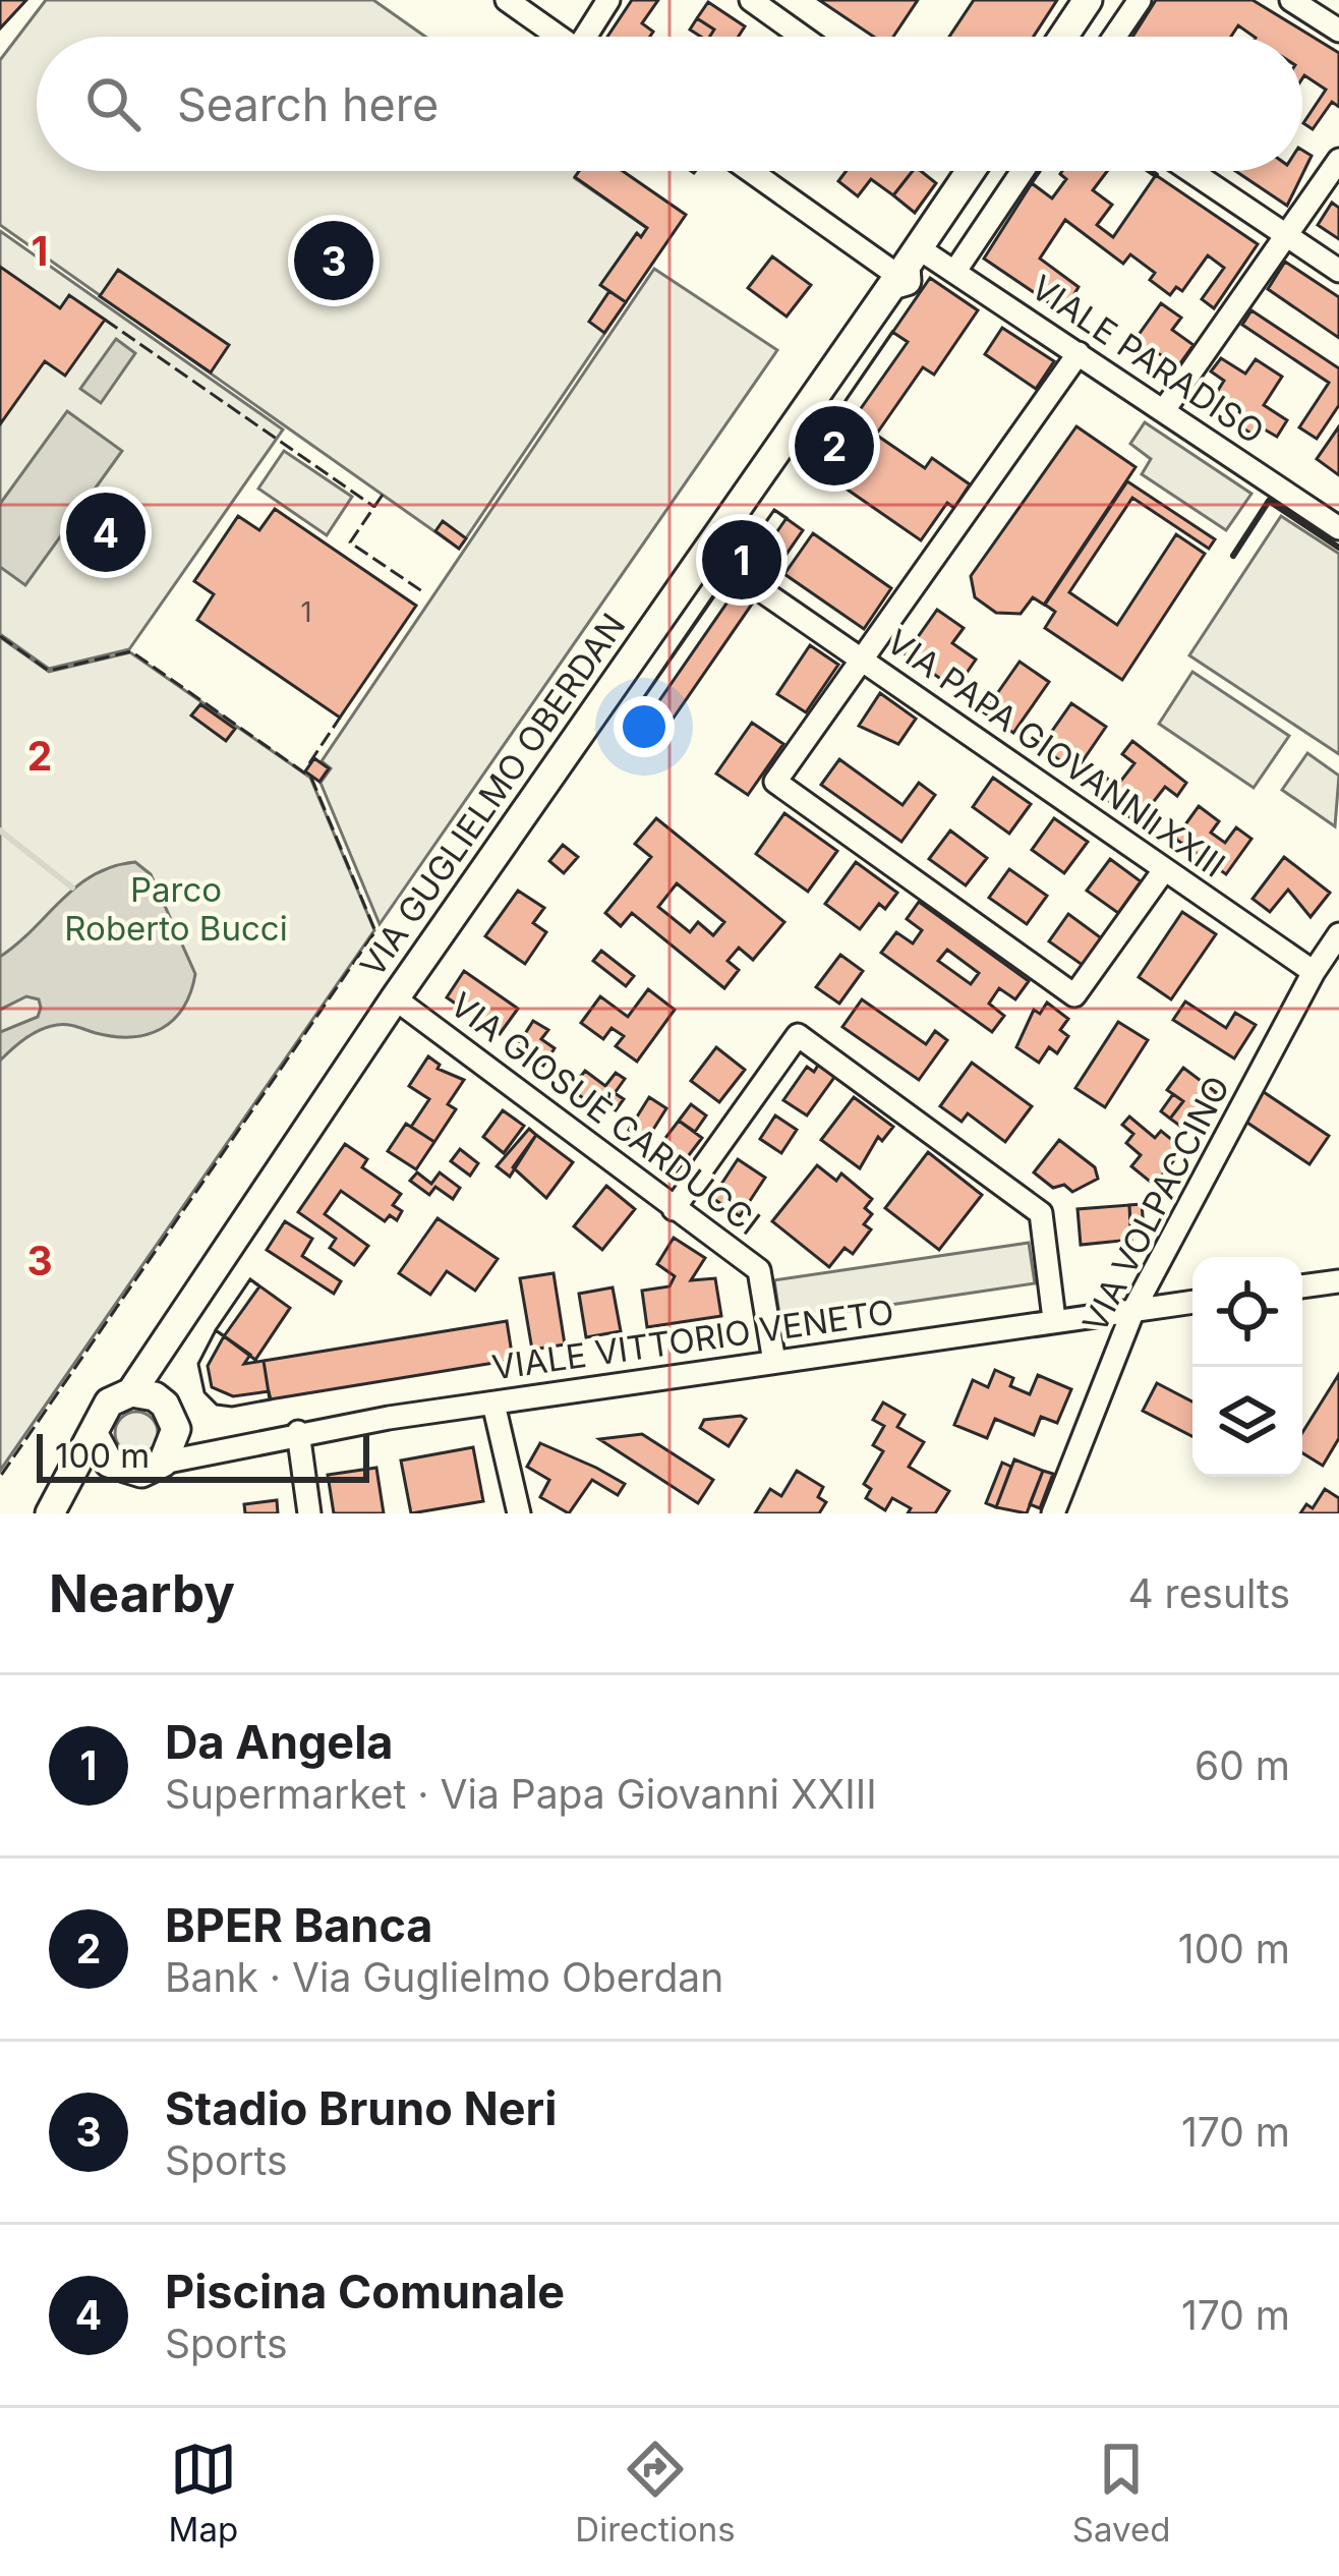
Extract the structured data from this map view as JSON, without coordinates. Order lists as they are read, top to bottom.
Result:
{
  "streets": {
    "main road": ["VIA GUGLIELMO OBERDAN"],
    "street": [
      "VIALE PARADISO",
      "VIA PAPA GIOVANNI XXIII",
      "VIA GIOSUÈ CARDUCCI",
      "VIA VOLPACCINO",
      "VIALE VITTORIO VENETO"
    ]
  },
  "crossings": [
    ["VIALE PARADISO", "VIA GUGLIELMO OBERDAN"],
    ["VIA PAPA GIOVANNI XXIII", "VIA VOLPACCINO"],
    ["VIA GUGLIELMO OBERDAN", "VIA GIOSUÈ CARDUCCI"],
    ["VIA GUGLIELMO OBERDAN", "VIALE VITTORIO VENETO"],
    ["VIA GIOSUÈ CARDUCCI", "VIALE VITTORIO VENETO"],
    ["VIA VOLPACCINO", "VIALE VITTORIO VENETO"]
  ],
  "parks": ["Parco Roberto Bucci"],
  "house_numbers": ["1"],
  "scale_bar": "100 m",
  "page": {
    "search": "Search here",
    "pins": [
      "3",
      "2",
      "4",
      "1"
    ],
    "scale": "100 m",
    "heading": ["Nearby", "4 results"],
    "list": [
      {
        "mark": "1",
        "name": "Da Angela",
        "note": "Supermarket · Via Papa Giovanni XXIII",
        "value": "60 m"
      },
      {
        "mark": "2",
        "name": "BPER Banca",
        "note": "Bank · Via Guglielmo Oberdan",
        "value": "100 m"
      },
      {
        "mark": "3",
        "name": "Stadio Bruno Neri",
        "note": "Sports",
        "value": "170 m"
      },
      {
        "mark": "4",
        "name": "Piscina Comunale",
        "note": "Sports",
        "value": "170 m"
      }
    ],
    "nav": ["Map", "Directions", "Saved"]
  },
  "grid": {
    "rows": ["1", "2", "3"]
  }
}
